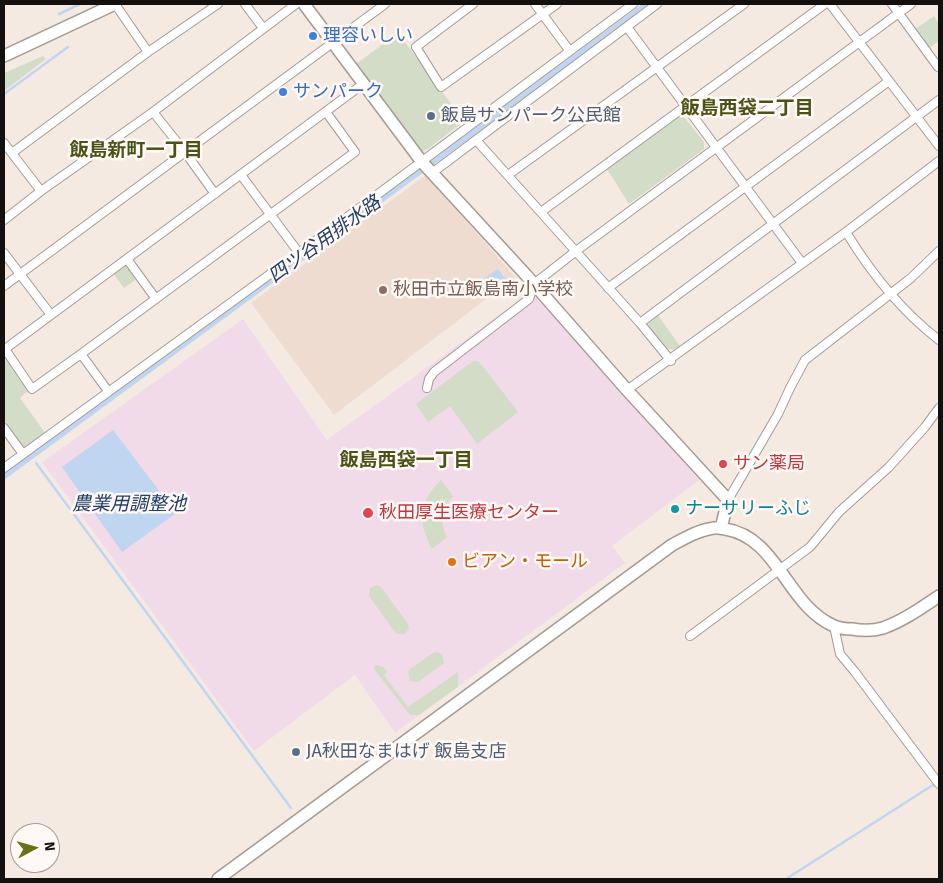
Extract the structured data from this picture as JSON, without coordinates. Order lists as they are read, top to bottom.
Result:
{
  "districts": ["飯島西袋二丁目", "飯島新町一丁目", "飯島西袋一丁目"],
  "water": ["四ツ谷用排水路", "農業用調整池"],
  "places": [
    "理容いしい",
    "サンパーク",
    "飯島サンパーク公民館",
    "秋田市立飯島南小学校",
    "サン薬局",
    "ナーサリーふじ",
    "秋田厚生医療センター",
    "ビアン・モール",
    "JA秋田なまはげ 飯島支店"
  ],
  "north": "right"
}
